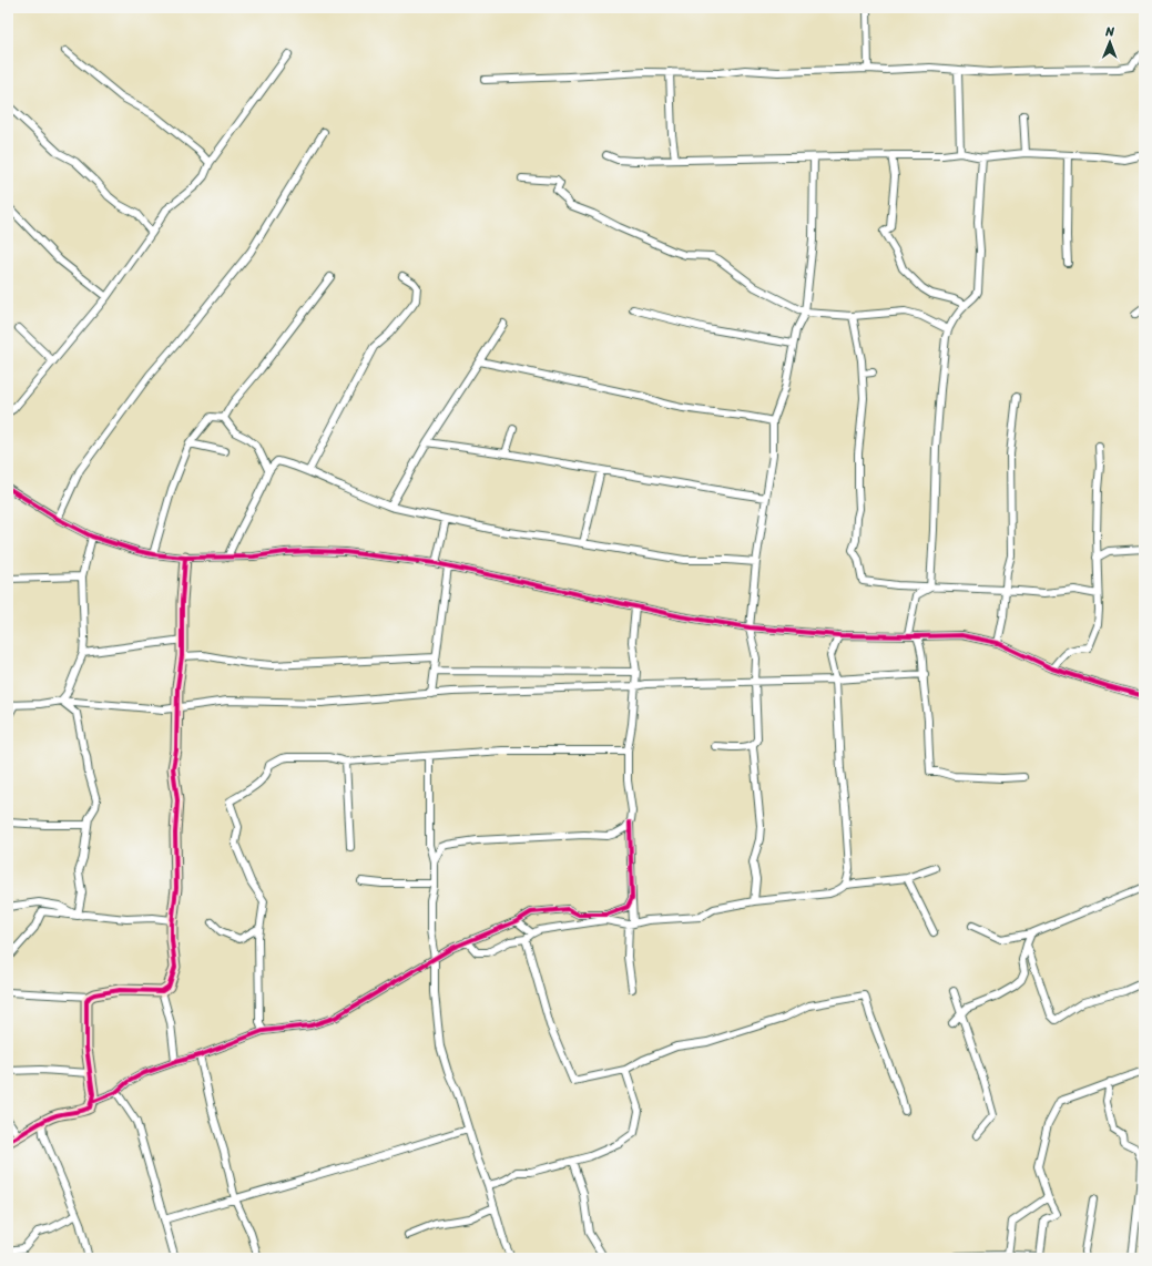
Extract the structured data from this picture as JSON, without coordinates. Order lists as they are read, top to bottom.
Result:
{
  "north": "top"
}
